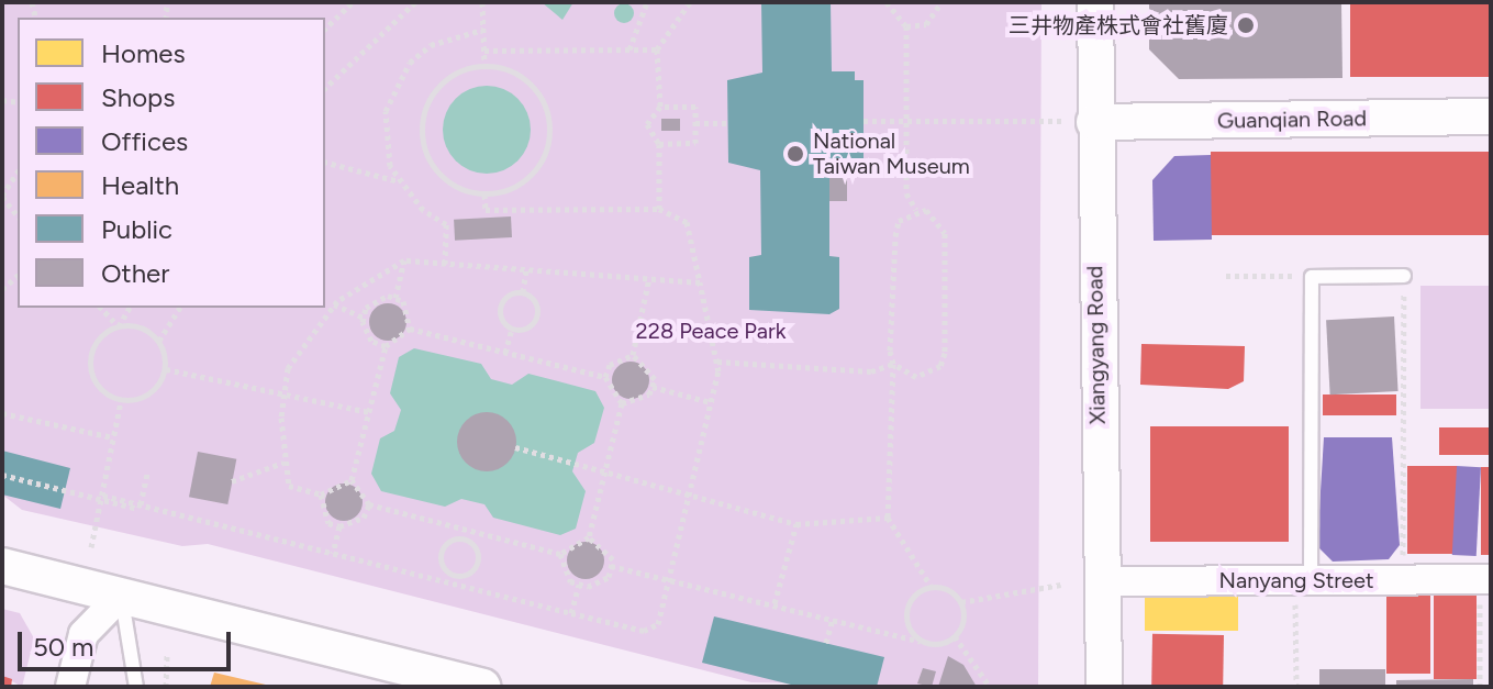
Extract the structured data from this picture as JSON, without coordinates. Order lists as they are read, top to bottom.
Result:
{
  "streets": {
    "street": ["Guanqian Road", "Xiangyang Road", "Nanyang Street"]
  },
  "crossings": [
    ["Guanqian Road", "Xiangyang Road"],
    ["Xiangyang Road", "Nanyang Street"]
  ],
  "parks": ["228 Peace Park"],
  "places": ["三井物產株式會社舊廈", "National Taiwan Museum"],
  "legend": [
    "Homes",
    "Shops",
    "Offices",
    "Health",
    "Public",
    "Other"
  ],
  "scale_bar": "50 m"
}
